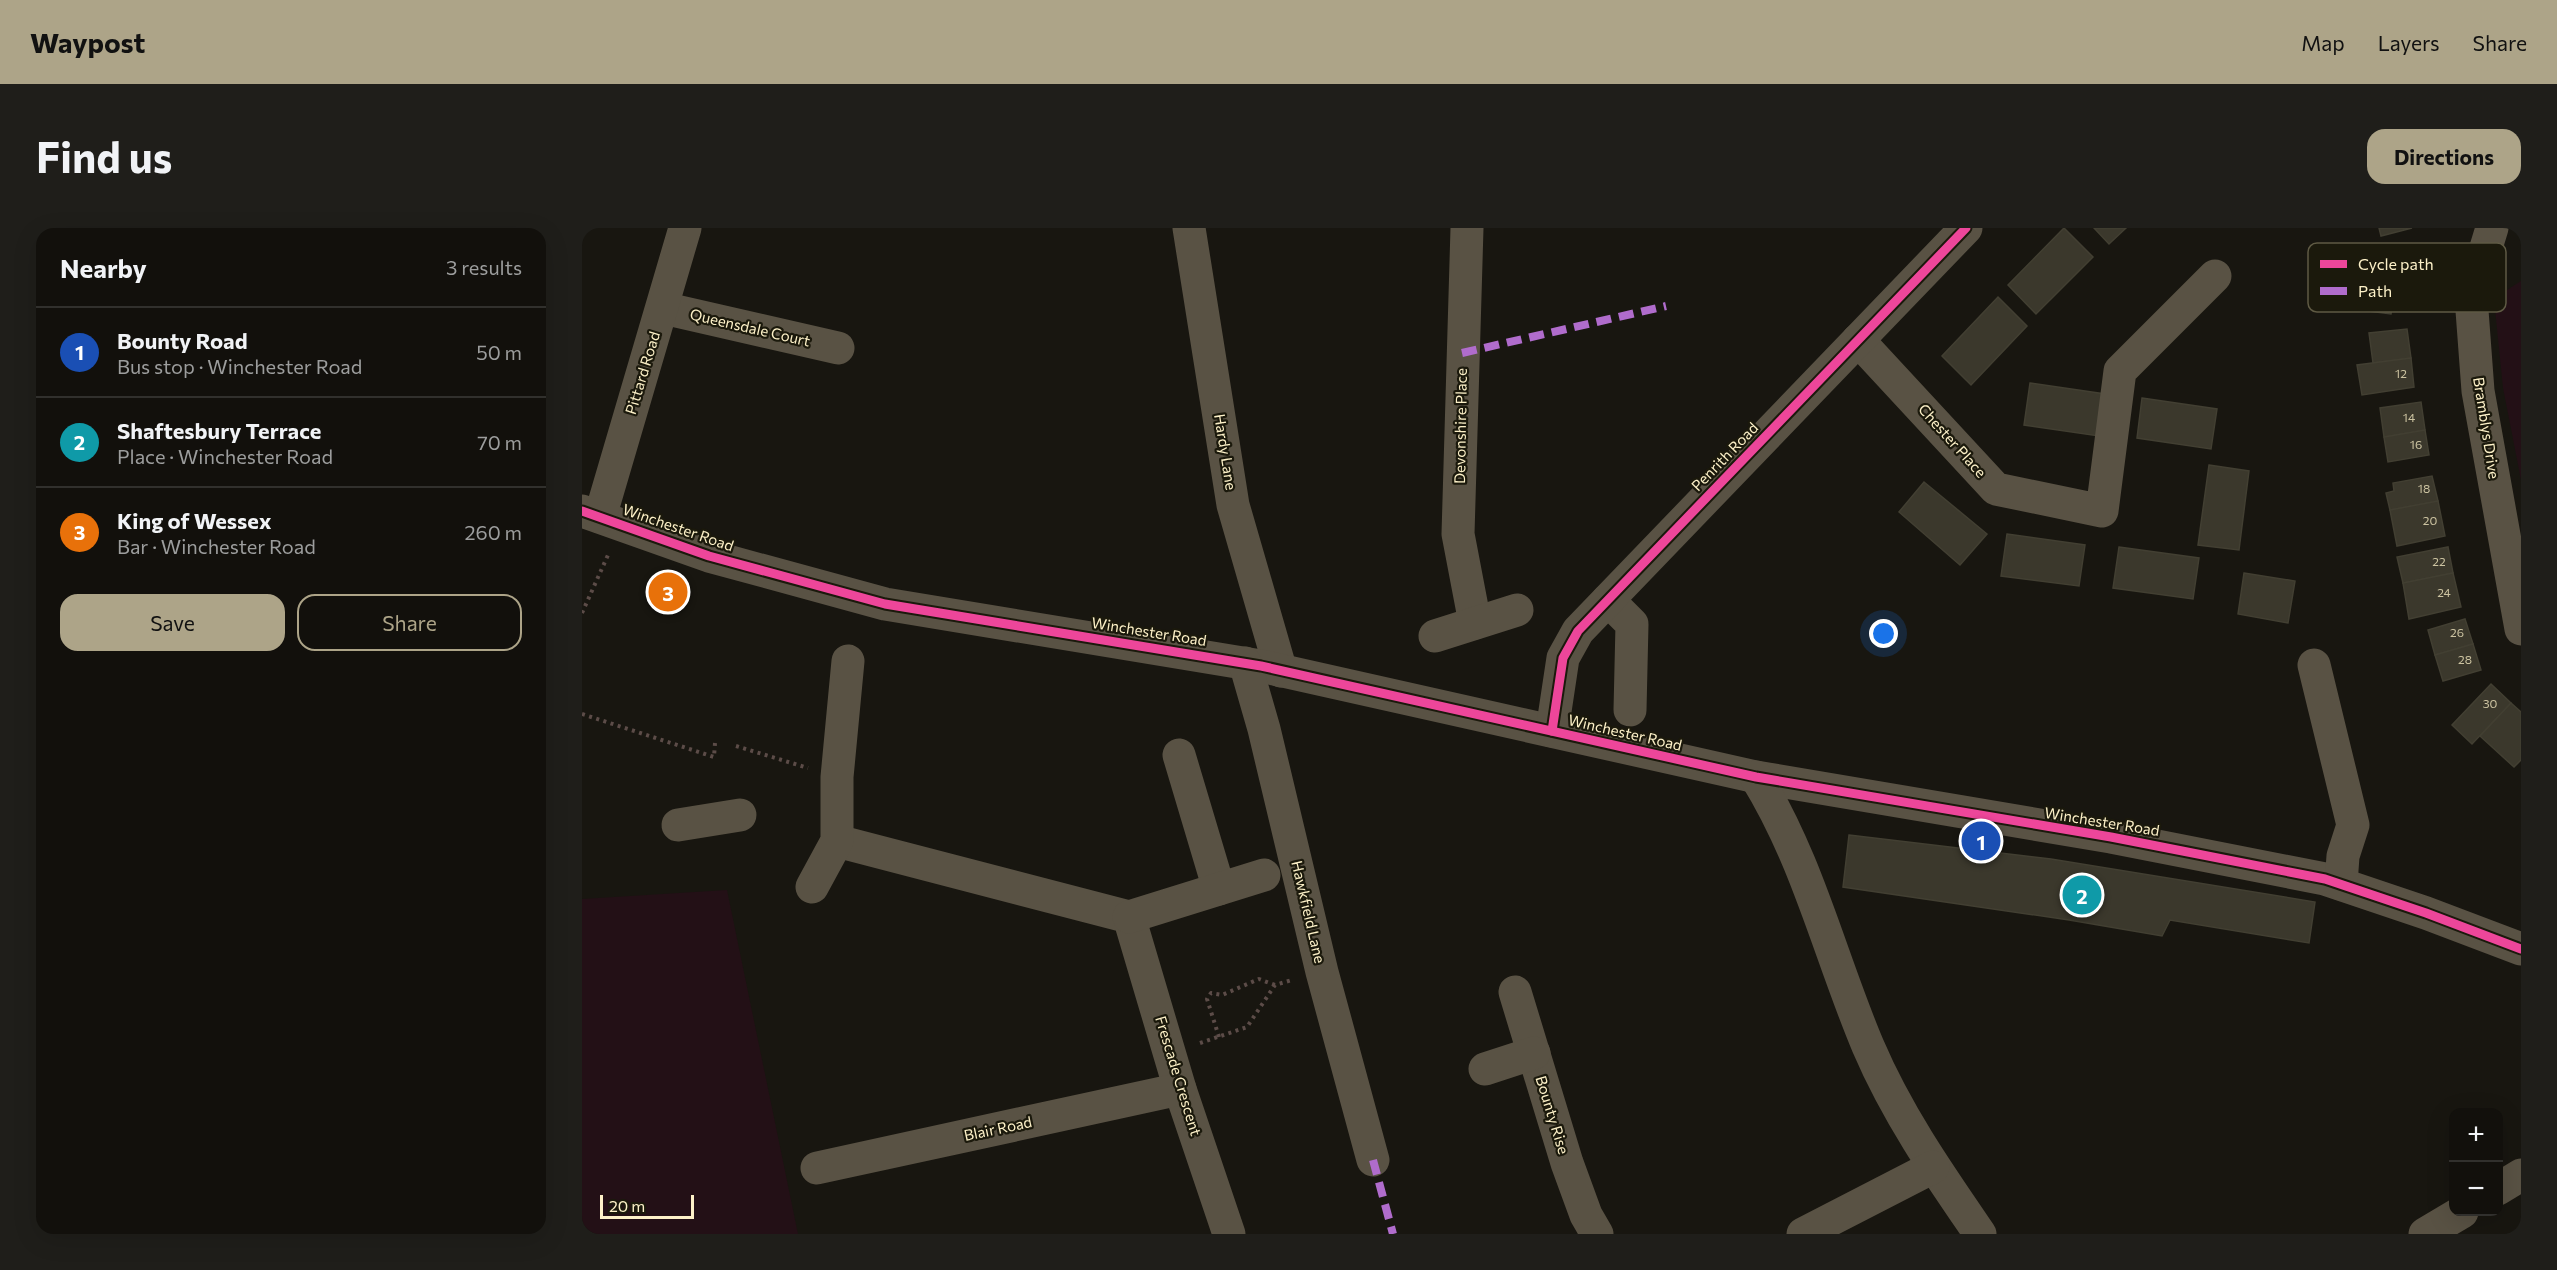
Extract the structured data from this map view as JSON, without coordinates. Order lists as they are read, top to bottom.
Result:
{
  "streets": {
    "street": [
      "Queensdale Court",
      "Pittard Road",
      "Devonshire Place",
      "Bramblys Drive",
      "Chester Place",
      "Hardy Lane",
      "Penrith Road",
      "Winchester Road",
      "Hawkfield Lane",
      "Frescade Crescent",
      "Bounty Rise",
      "Blair Road"
    ]
  },
  "crossings": [
    ["Queensdale Court", "Pittard Road"],
    ["Pittard Road", "Winchester Road"],
    ["Chester Place", "Penrith Road"],
    ["Hardy Lane", "Winchester Road"],
    ["Penrith Road", "Winchester Road"],
    ["Winchester Road", "Hawkfield Lane"],
    ["Frescade Crescent", "Blair Road"]
  ],
  "house_numbers": [
    "12",
    "14",
    "16",
    "18",
    "20",
    "22",
    "24",
    "26",
    "28",
    "30"
  ],
  "legend": ["Cycle path", "Path"],
  "scale_bar": "20 m",
  "page": {
    "header": "Waypost",
    "nav": ["Map", "Layers", "Share"],
    "buttons": [
      "Directions",
      ["Save", "Share"]
    ],
    "title": "Find us",
    "heading": ["Nearby", "3 results"],
    "list": [
      {
        "mark": "1",
        "name": "Bounty Road",
        "note": "Bus stop · Winchester Road",
        "value": "50 m"
      },
      {
        "mark": "2",
        "name": "Shaftesbury Terrace",
        "note": "Place · Winchester Road",
        "value": "70 m"
      },
      {
        "mark": "3",
        "name": "King of Wessex",
        "note": "Bar · Winchester Road",
        "value": "260 m"
      }
    ],
    "pins": ["3", "1", "2"],
    "map_buttons": ["+", "−"],
    "scale": "20 m"
  }
}
